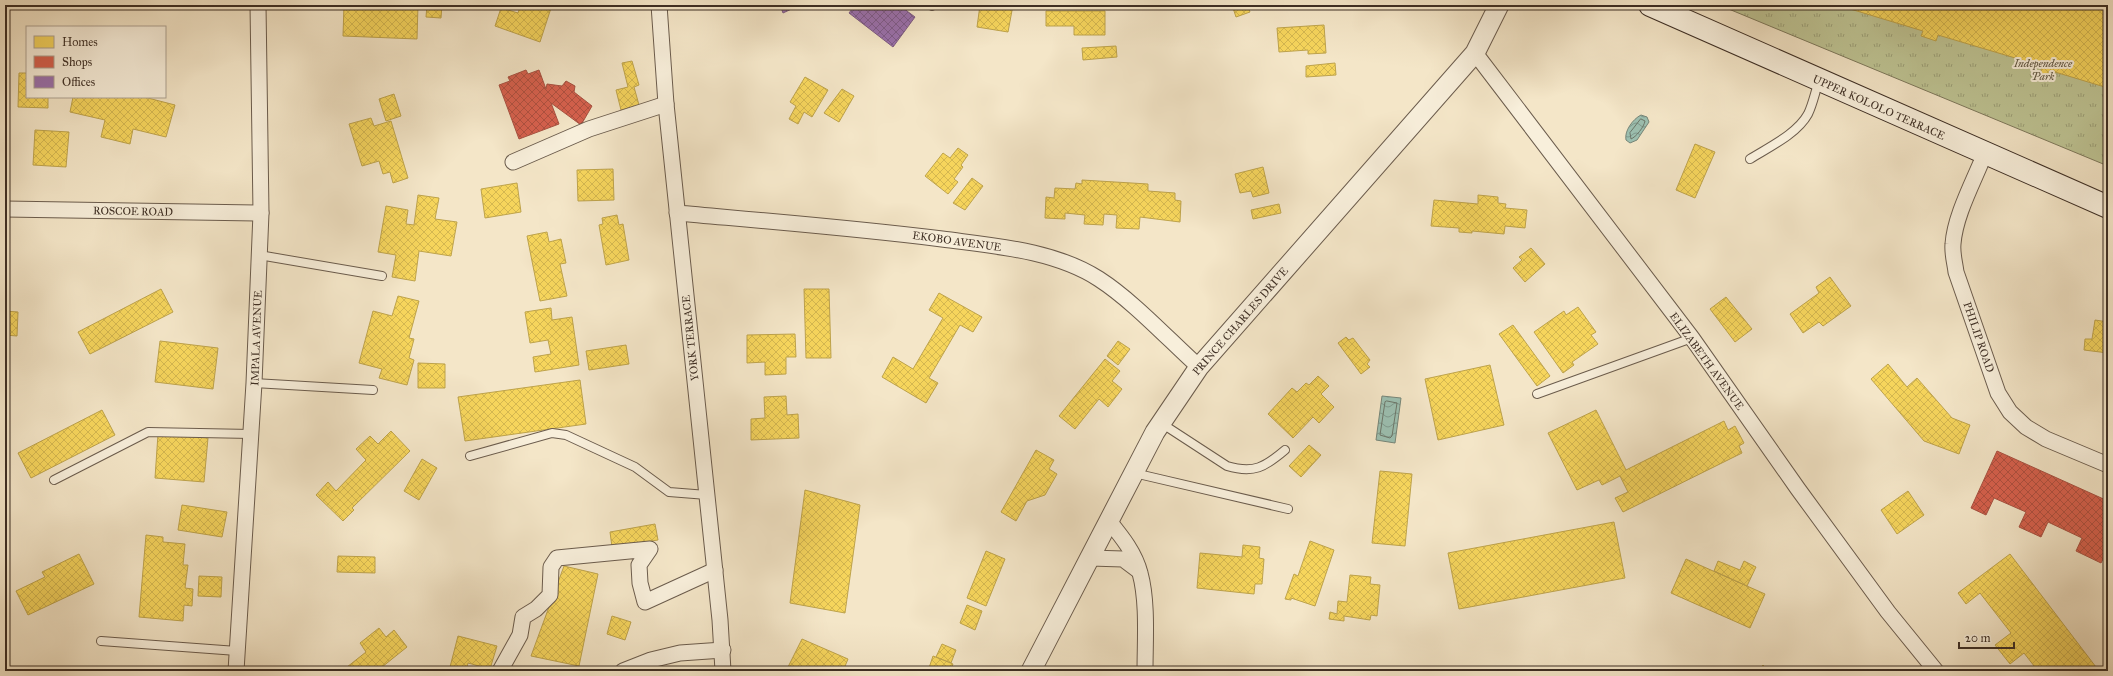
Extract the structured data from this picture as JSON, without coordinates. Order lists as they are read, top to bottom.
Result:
{
  "streets": {
    "main road": ["UPPER KOLOLO TERRACE"],
    "street": [
      "ROSCOE ROAD",
      "EKOBO AVENUE",
      "PRINCE CHARLES DRIVE",
      "PHILIP ROAD",
      "IMPALA AVENUE",
      "YORK TERRACE",
      "ELIZABETH AVENUE"
    ]
  },
  "crossings": [
    ["UPPER KOLOLO TERRACE", "PHILIP ROAD"],
    ["ROSCOE ROAD", "IMPALA AVENUE"],
    ["EKOBO AVENUE", "PRINCE CHARLES DRIVE"],
    ["EKOBO AVENUE", "YORK TERRACE"],
    ["PRINCE CHARLES DRIVE", "ELIZABETH AVENUE"]
  ],
  "parks": ["Independence Park"],
  "legend": ["Homes", "Shops", "Offices"],
  "scale_bar": "20 m"
}
